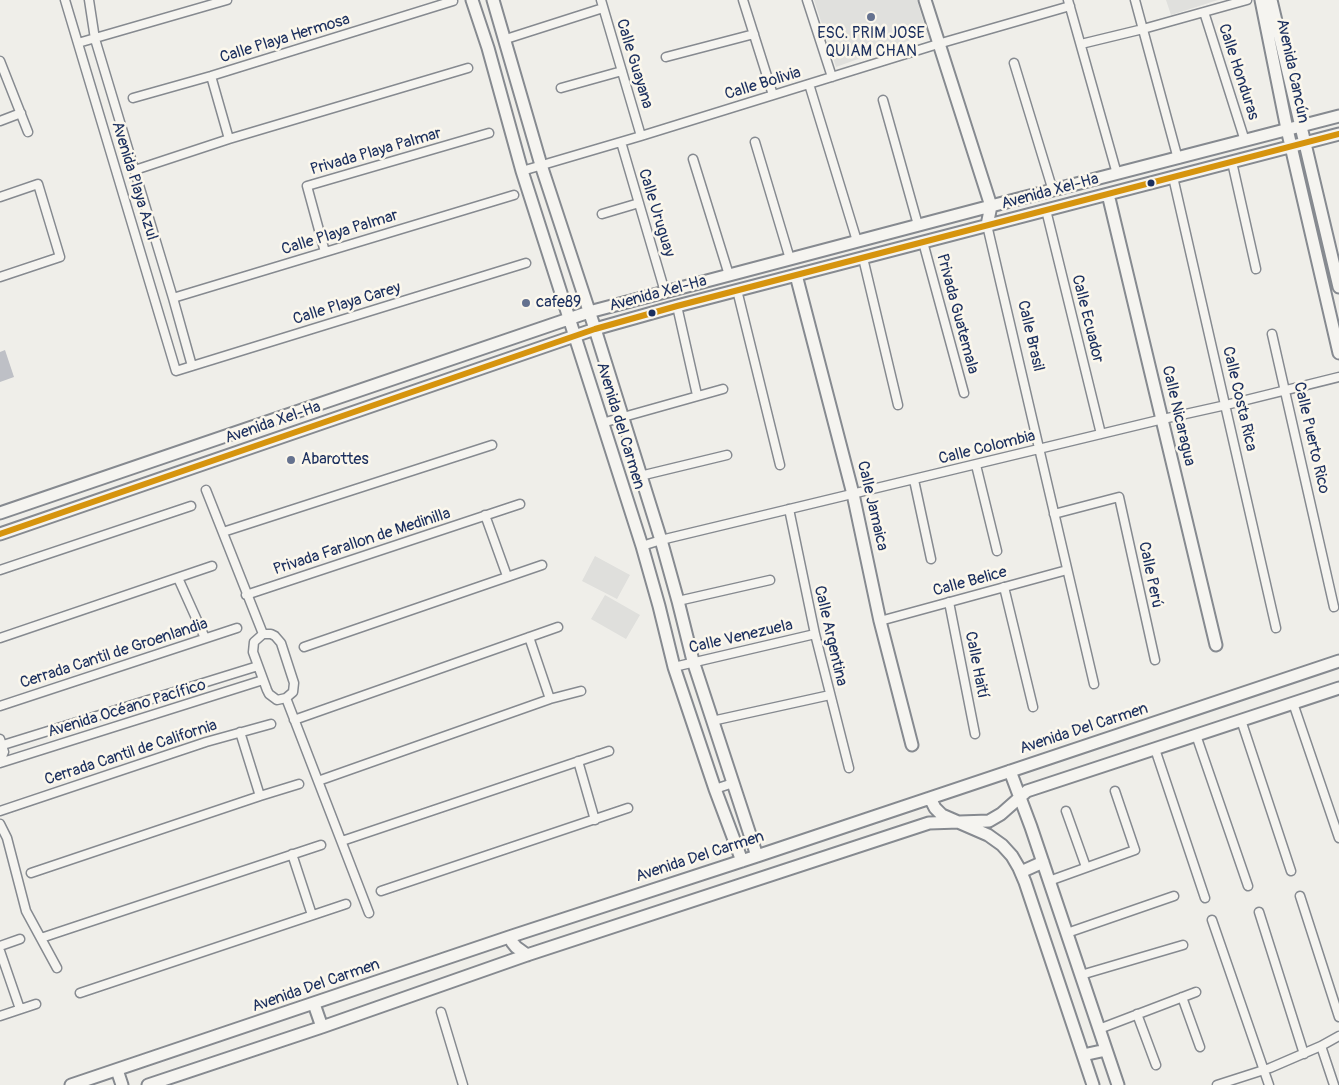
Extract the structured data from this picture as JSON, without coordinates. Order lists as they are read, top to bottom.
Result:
{
  "streets": {
    "street": [
      "Calle Playa Hermosa",
      "Calle Guayana",
      "Avenida Cancún",
      "Calle Honduras",
      "Calle Bolivia",
      "Privada Playa Palmar",
      "Avenida Playa Azul",
      "Avenida Xel-Ha",
      "Calle Uruguay",
      "Calle Playa Palmar",
      "Calle Playa Carey",
      "Privada Guatemala",
      "Calle Ecuador",
      "Calle Brasil",
      "Calle Costa Rica",
      "Calle Nicaragua",
      "Avenida del Carmen",
      "Calle Puerto Rico",
      "Calle Colombia",
      "Calle Jamaica",
      "Privada Farallon de Medinilla",
      "Calle Perú",
      "Calle Belice",
      "Calle Argentina",
      "Calle Venezuela",
      "Cerrada Cantil de Groenlandia",
      "Calle Haití",
      "Avenida Océano Pacífico",
      "Avenida Del Carmen",
      "Cerrada Cantil de California"
    ]
  },
  "crossings": [
    ["Calle Guayana", "Calle Bolivia"],
    ["Avenida Cancún", "Avenida Xel-Ha"],
    ["Calle Honduras", "Avenida Xel-Ha"],
    ["Calle Bolivia", "Calle Uruguay"],
    ["Calle Bolivia", "Avenida del Carmen"],
    ["Privada Playa Palmar", "Calle Playa Palmar"],
    ["Avenida Playa Azul", "Calle Playa Palmar"],
    ["Avenida Playa Azul", "Calle Playa Carey"],
    ["Avenida Xel-Ha", "Calle Uruguay"],
    ["Avenida Xel-Ha", "Privada Guatemala"],
    ["Avenida Xel-Ha", "Calle Ecuador"],
    ["Avenida Xel-Ha", "Calle Brasil"],
    ["Avenida Xel-Ha", "Calle Costa Rica"],
    ["Avenida Xel-Ha", "Calle Nicaragua"],
    ["Avenida Xel-Ha", "Avenida del Carmen"],
    ["Avenida Xel-Ha", "Calle Jamaica"],
    ["Calle Ecuador", "Calle Colombia"],
    ["Calle Brasil", "Calle Colombia"],
    ["Calle Brasil", "Calle Perú"],
    ["Calle Brasil", "Calle Belice"],
    ["Calle Costa Rica", "Calle Colombia"],
    ["Calle Nicaragua", "Calle Colombia"],
    ["Avenida del Carmen", "Calle Colombia"],
    ["Avenida del Carmen", "Calle Venezuela"],
    ["Avenida del Carmen", "Avenida Del Carmen"],
    ["Calle Puerto Rico", "Calle Colombia"],
    ["Calle Colombia", "Calle Jamaica"],
    ["Calle Colombia", "Calle Argentina"],
    ["Calle Jamaica", "Calle Belice"],
    ["Calle Belice", "Calle Haití"],
    ["Calle Argentina", "Calle Venezuela"]
  ],
  "places": ["ESC. PRIM JOSE QUIAM CHAN", "cafe89", "Abarottes"]
}
